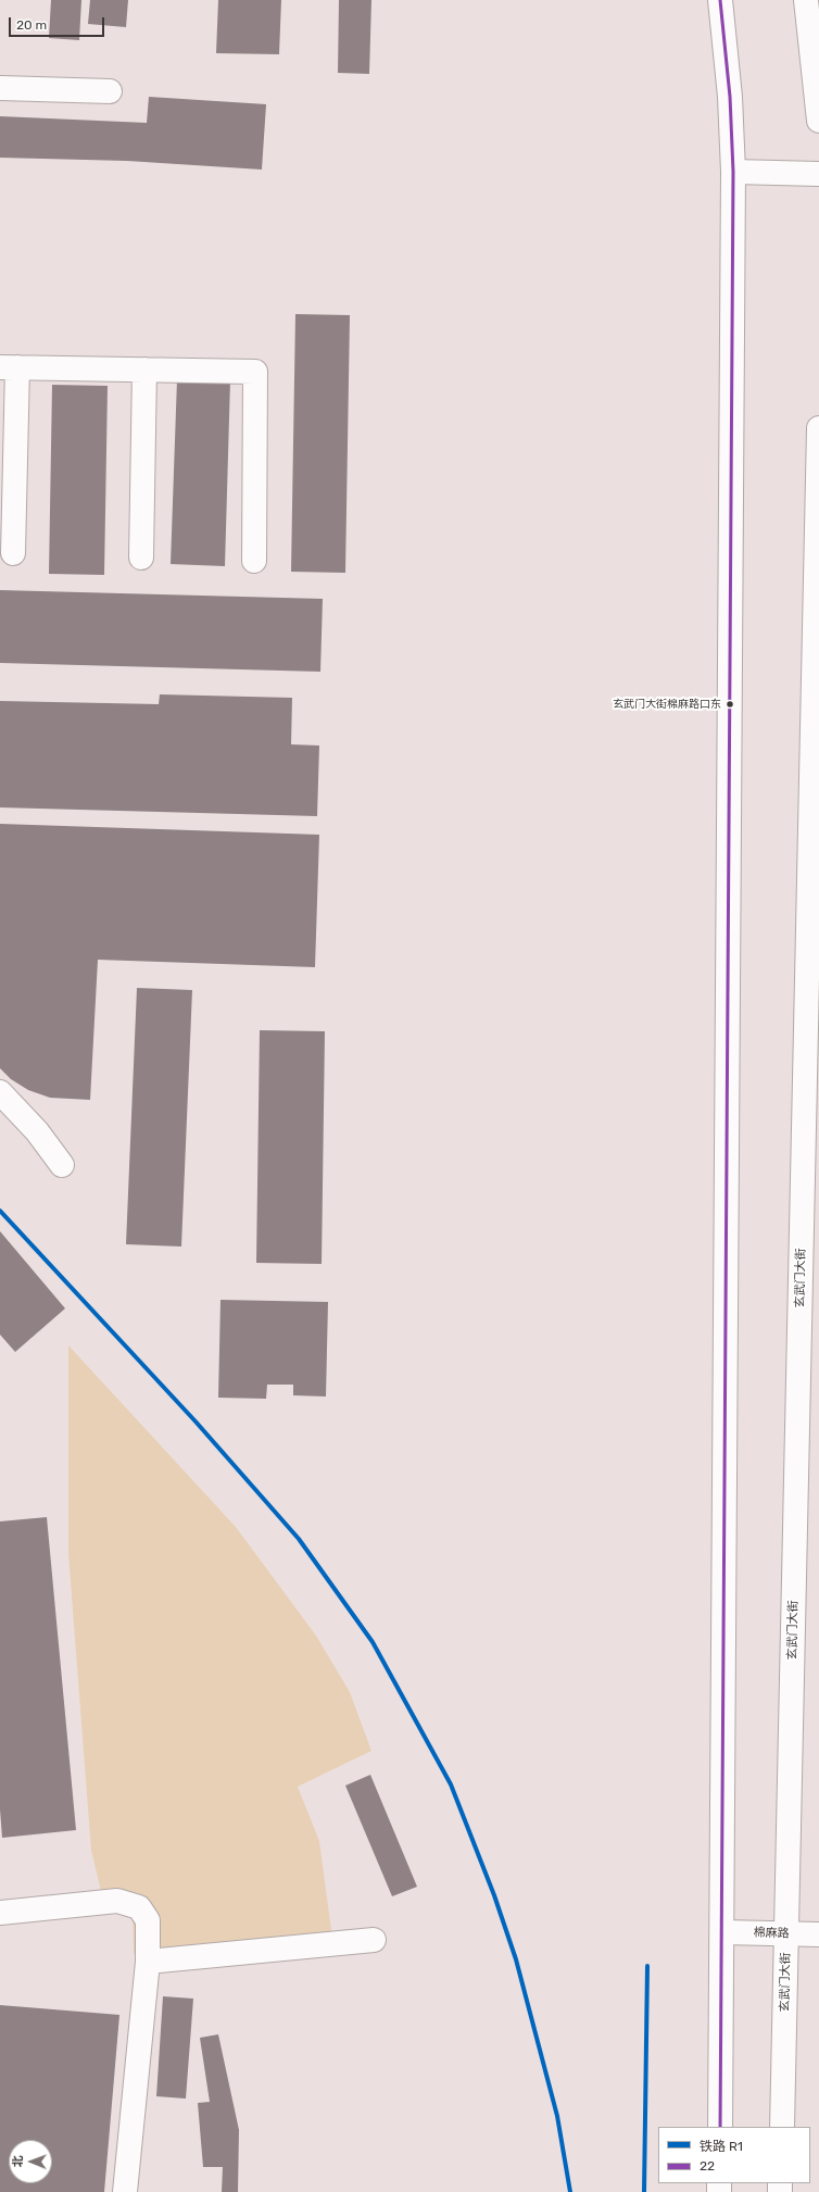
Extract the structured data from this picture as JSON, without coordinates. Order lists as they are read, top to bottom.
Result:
{
  "streets": {
    "main road": ["玄武门大街", "棉麻路"]
  },
  "crossings": [
    ["玄武门大街", "棉麻路"]
  ],
  "places": ["玄武门大街棉麻路口东"],
  "lines": ["transit line 22", "rail line R1"],
  "legend": ["铁路 R1", "22"],
  "scale_bar": "20 m",
  "north": "left"
}
